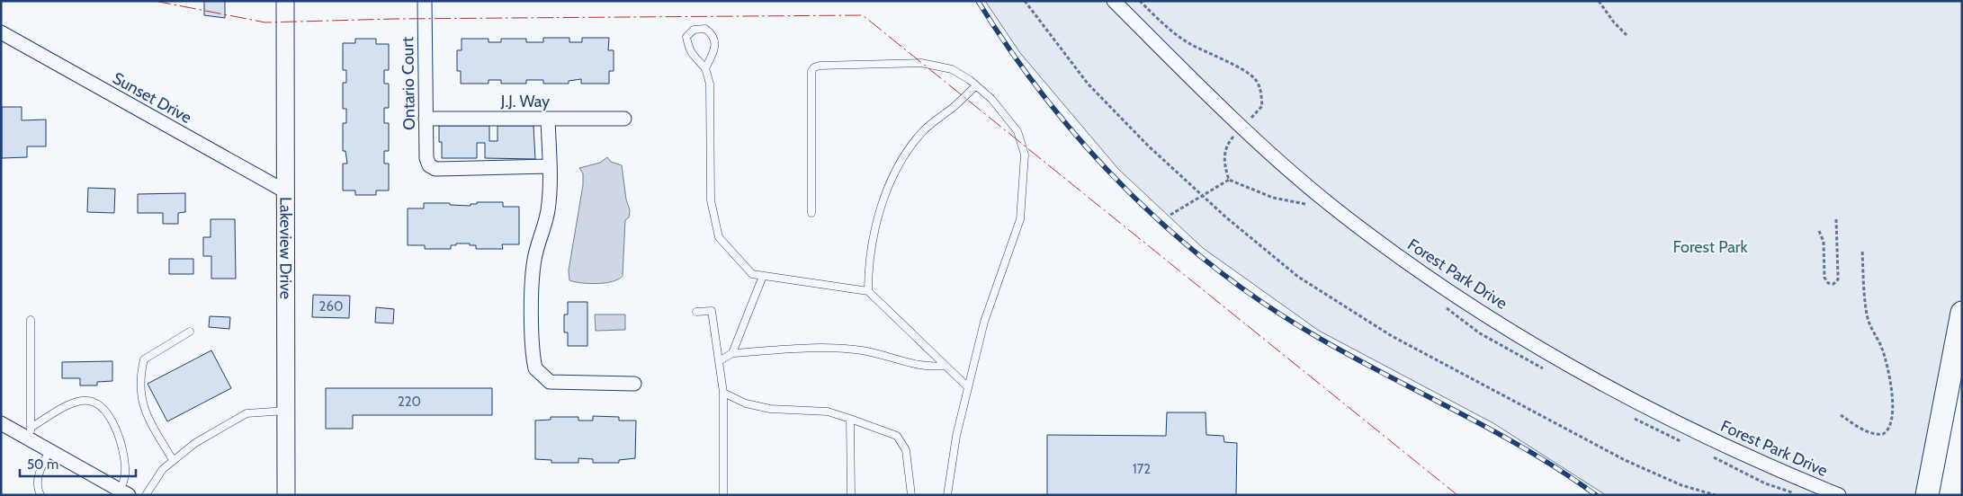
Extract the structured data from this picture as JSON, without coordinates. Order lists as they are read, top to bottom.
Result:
{
  "streets": {
    "street": [
      "Ontario Court",
      "Sunset Drive",
      "J.J. Way",
      "Lakeview Drive",
      "Forest Park Drive"
    ]
  },
  "crossings": [
    ["Ontario Court", "J.J. Way"],
    ["Sunset Drive", "Lakeview Drive"]
  ],
  "parks": ["Forest Park"],
  "house_numbers": ["260", "220", "172"],
  "scale_bar": "50 m"
}
